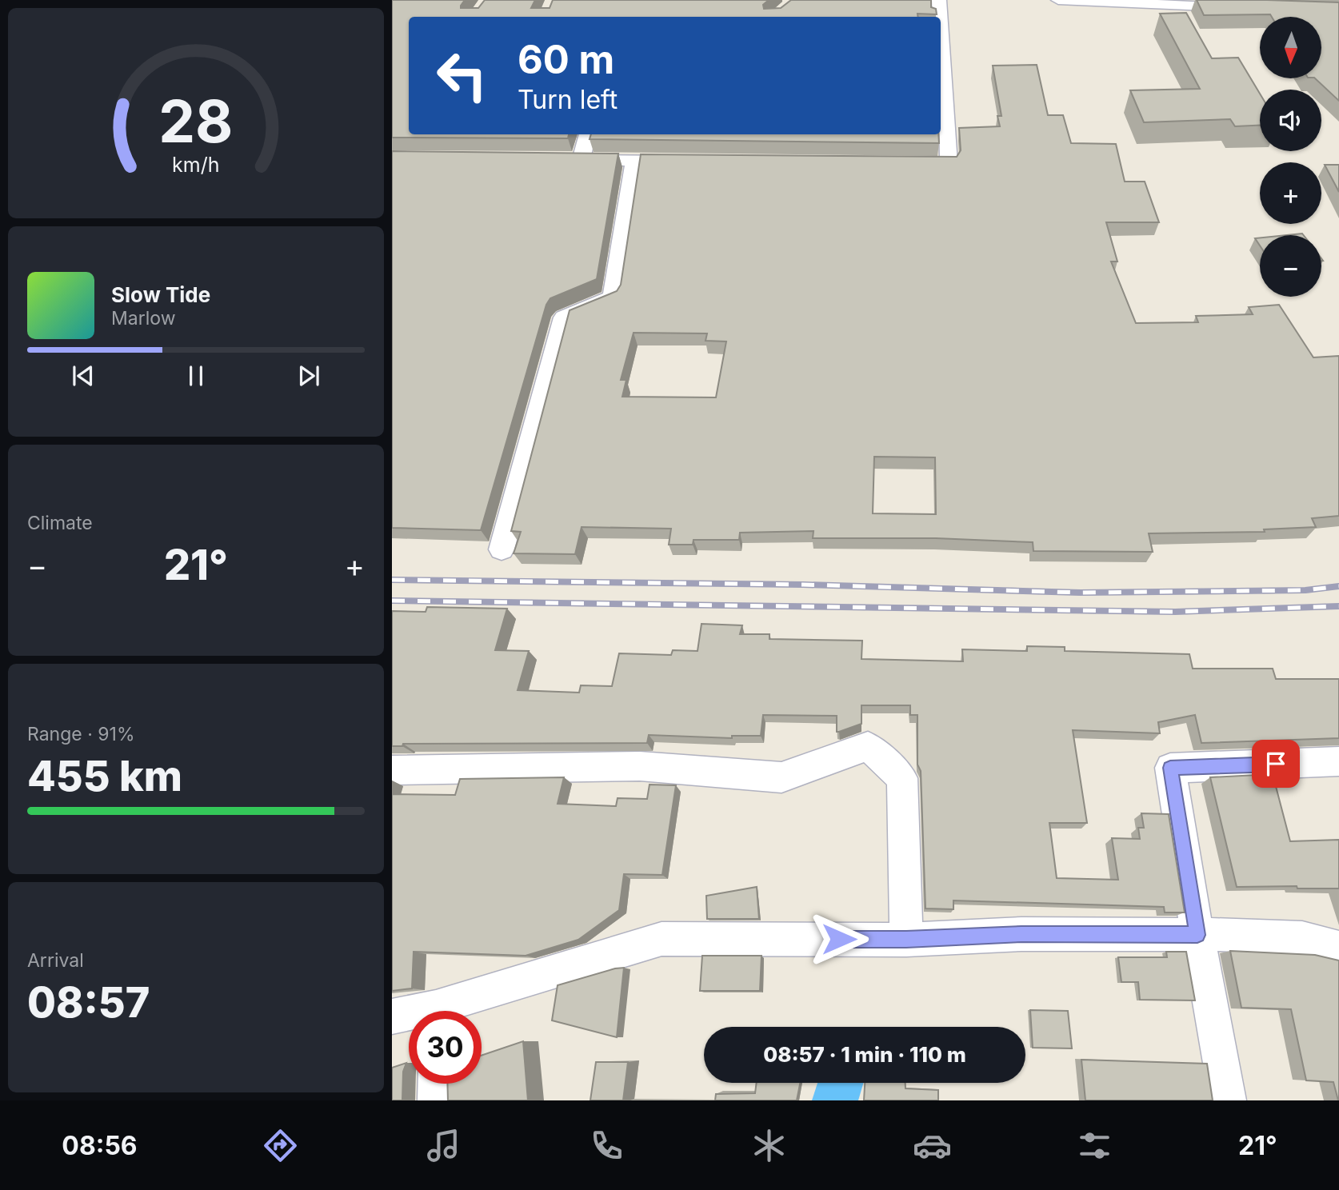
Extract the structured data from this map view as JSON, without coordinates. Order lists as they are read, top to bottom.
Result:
{
  "north": "bottom",
  "page": {
    "map_buttons": ["+", "−"],
    "turn": ["60 m", "Turn left"],
    "song": ["Slow Tide", "Marlow"],
    "tile": [
      "Climate",
      ["Range · 91%", "455 km"],
      ["Arrival", "08:57"]
    ],
    "heat": ["−", "21°", "+"],
    "limit": "30",
    "trip": "08:57 · 1 min · 110 m",
    "tabs": ["08:56", "21°"],
    "gauge": ["28", "km/h"]
  }
}
